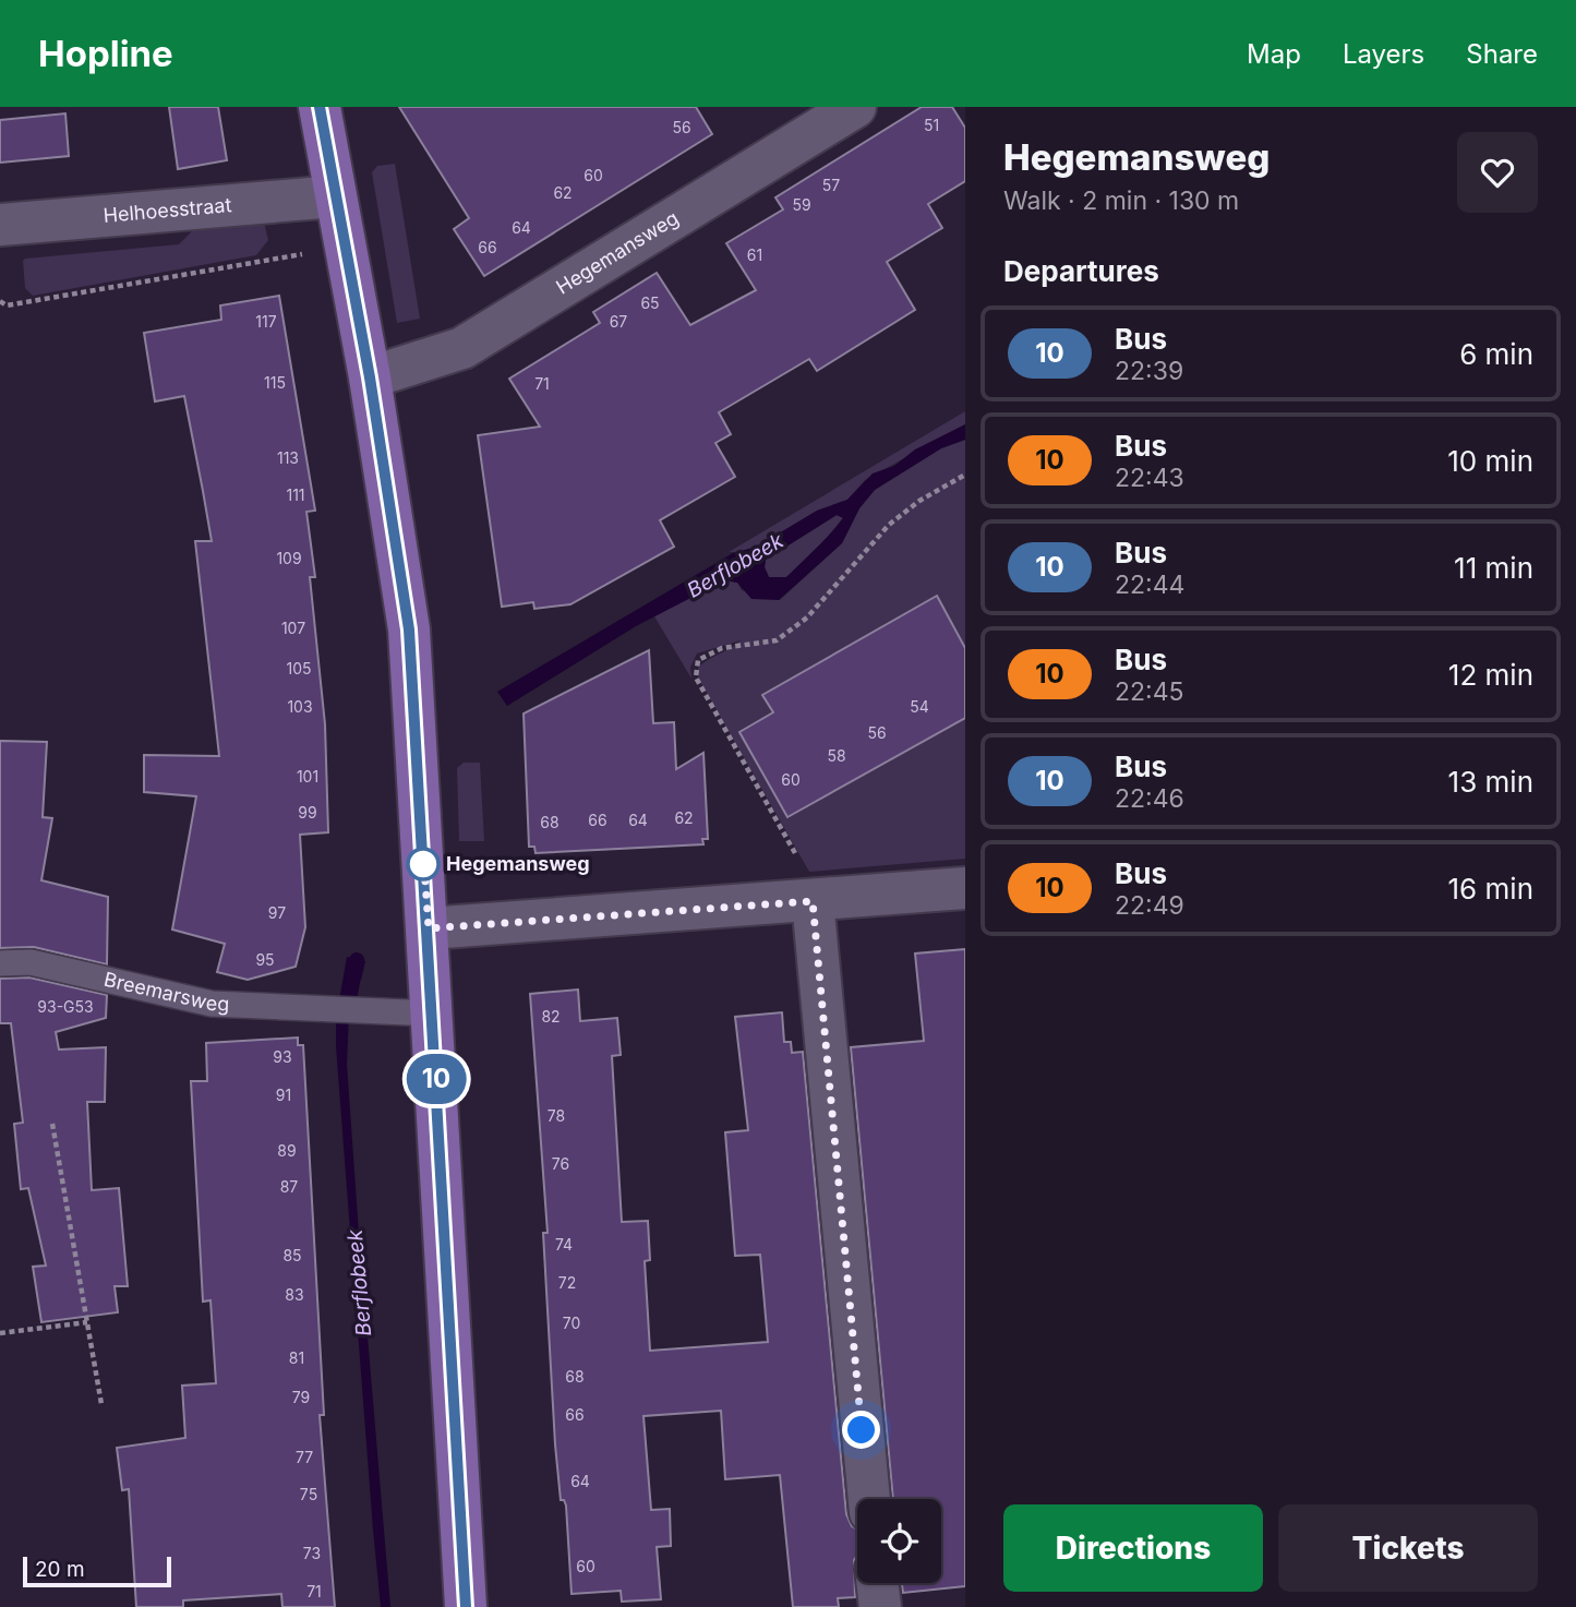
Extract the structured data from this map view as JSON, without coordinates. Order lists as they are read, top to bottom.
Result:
{
  "streets": {
    "street": ["Helhoesstraat", "Hegemansweg"],
    "lane": ["Breemarsweg"]
  },
  "water": ["Berflobeek"],
  "places": ["Hegemansweg"],
  "lines": ["bus line 10"],
  "house_numbers": [
    "51",
    "56",
    "60",
    "57",
    "62",
    "59",
    "64",
    "66",
    "61",
    "65",
    "117",
    "67",
    "115",
    "71",
    "113",
    "111",
    "109",
    "107",
    "105",
    "103",
    "54",
    "56",
    "58",
    "101",
    "60",
    "99",
    "62",
    "66",
    "64",
    "68",
    "97",
    "95",
    "93-G53",
    "82",
    "93",
    "91",
    "78",
    "89",
    "76",
    "87",
    "74",
    "85",
    "72",
    "83",
    "70",
    "81",
    "68",
    "79",
    "66",
    "77",
    "64",
    "75",
    "73",
    "60",
    "71"
  ],
  "scale_bar": "20 m",
  "page": {
    "header": "Hopline",
    "nav": ["Map", "Layers", "Share"],
    "on_map": "10",
    "heading": [
      ["Hegemansweg", "Walk · 2 min · 130 m"],
      "Departures"
    ],
    "list": [
      {
        "mark": "10",
        "name": "Bus",
        "note": "22:39",
        "value": "6 min"
      },
      {
        "mark": "10",
        "name": "Bus",
        "note": "22:43",
        "value": "10 min"
      },
      {
        "mark": "10",
        "name": "Bus",
        "note": "22:44",
        "value": "11 min"
      },
      {
        "mark": "10",
        "name": "Bus",
        "note": "22:45",
        "value": "12 min"
      },
      {
        "mark": "10",
        "name": "Bus",
        "note": "22:46",
        "value": "13 min"
      },
      {
        "mark": "10",
        "name": "Bus",
        "note": "22:49",
        "value": "16 min"
      }
    ],
    "buttons": ["Directions", "Tickets"],
    "scale": "20 m"
  }
}
